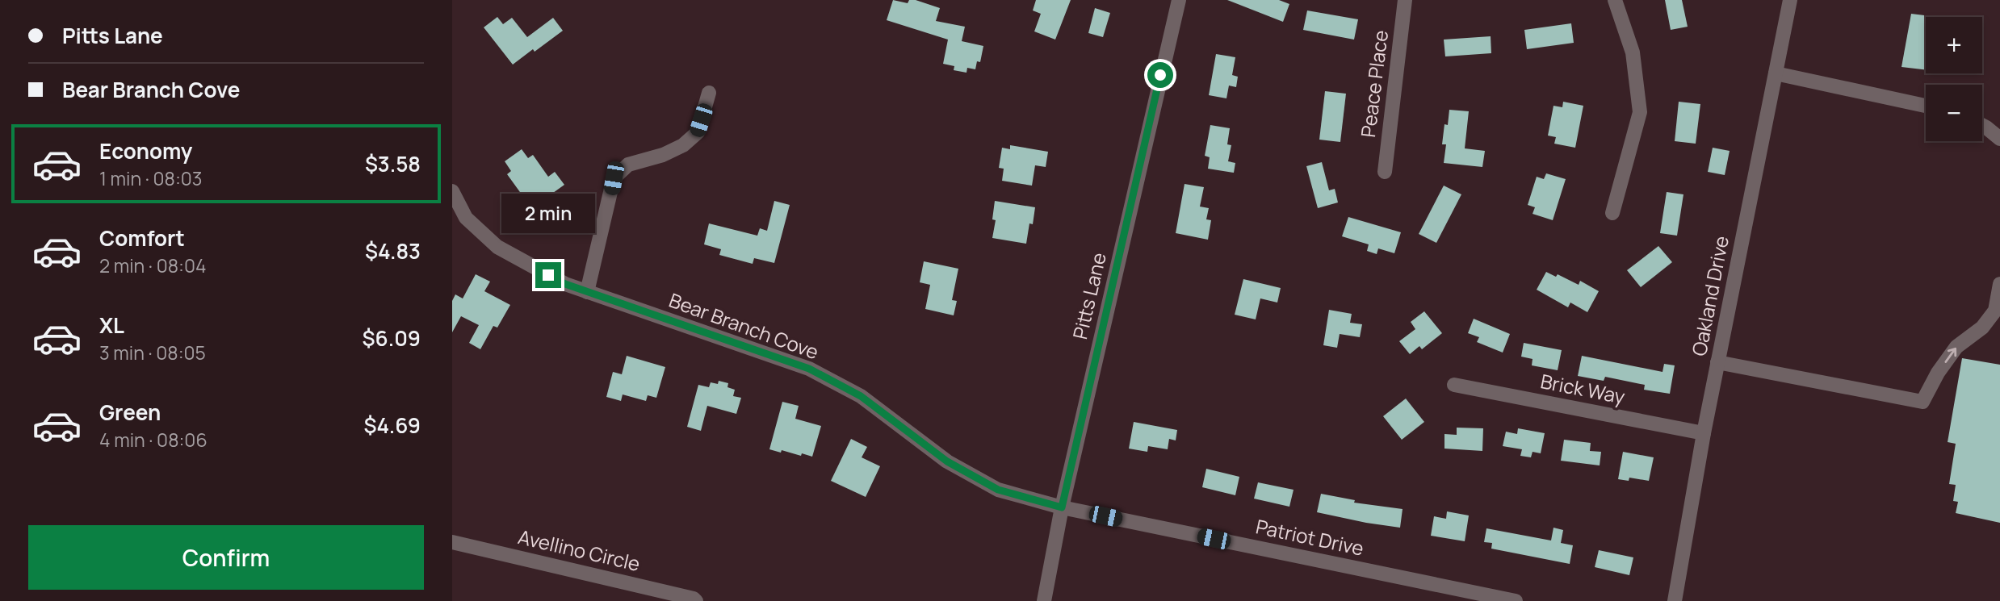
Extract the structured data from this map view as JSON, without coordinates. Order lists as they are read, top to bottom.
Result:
{
  "streets": {
    "street": [
      "Peace Place",
      "Pitts Lane",
      "Oakland Drive",
      "Bear Branch Cove",
      "Brick Way",
      "Patriot Drive",
      "Avellino Circle"
    ]
  },
  "crossings": [
    ["Pitts Lane", "Bear Branch Cove"],
    ["Pitts Lane", "Patriot Drive"],
    ["Oakland Drive", "Brick Way"],
    ["Bear Branch Cove", "Patriot Drive"]
  ],
  "page": {
    "banner": ["Pitts Lane", "Bear Branch Cove"],
    "map_buttons": ["+", "−"],
    "list": [
      {
        "name": "Economy",
        "note": "1 min · 08:03",
        "value": "$3.58"
      },
      {
        "name": "Comfort",
        "note": "2 min · 08:04",
        "value": "$4.83"
      },
      {
        "name": "XL",
        "note": "3 min · 08:05",
        "value": "$6.09"
      },
      {
        "name": "Green",
        "note": "4 min · 08:06",
        "value": "$4.69"
      }
    ],
    "bubble": "2 min",
    "buttons": "Confirm"
  }
}
